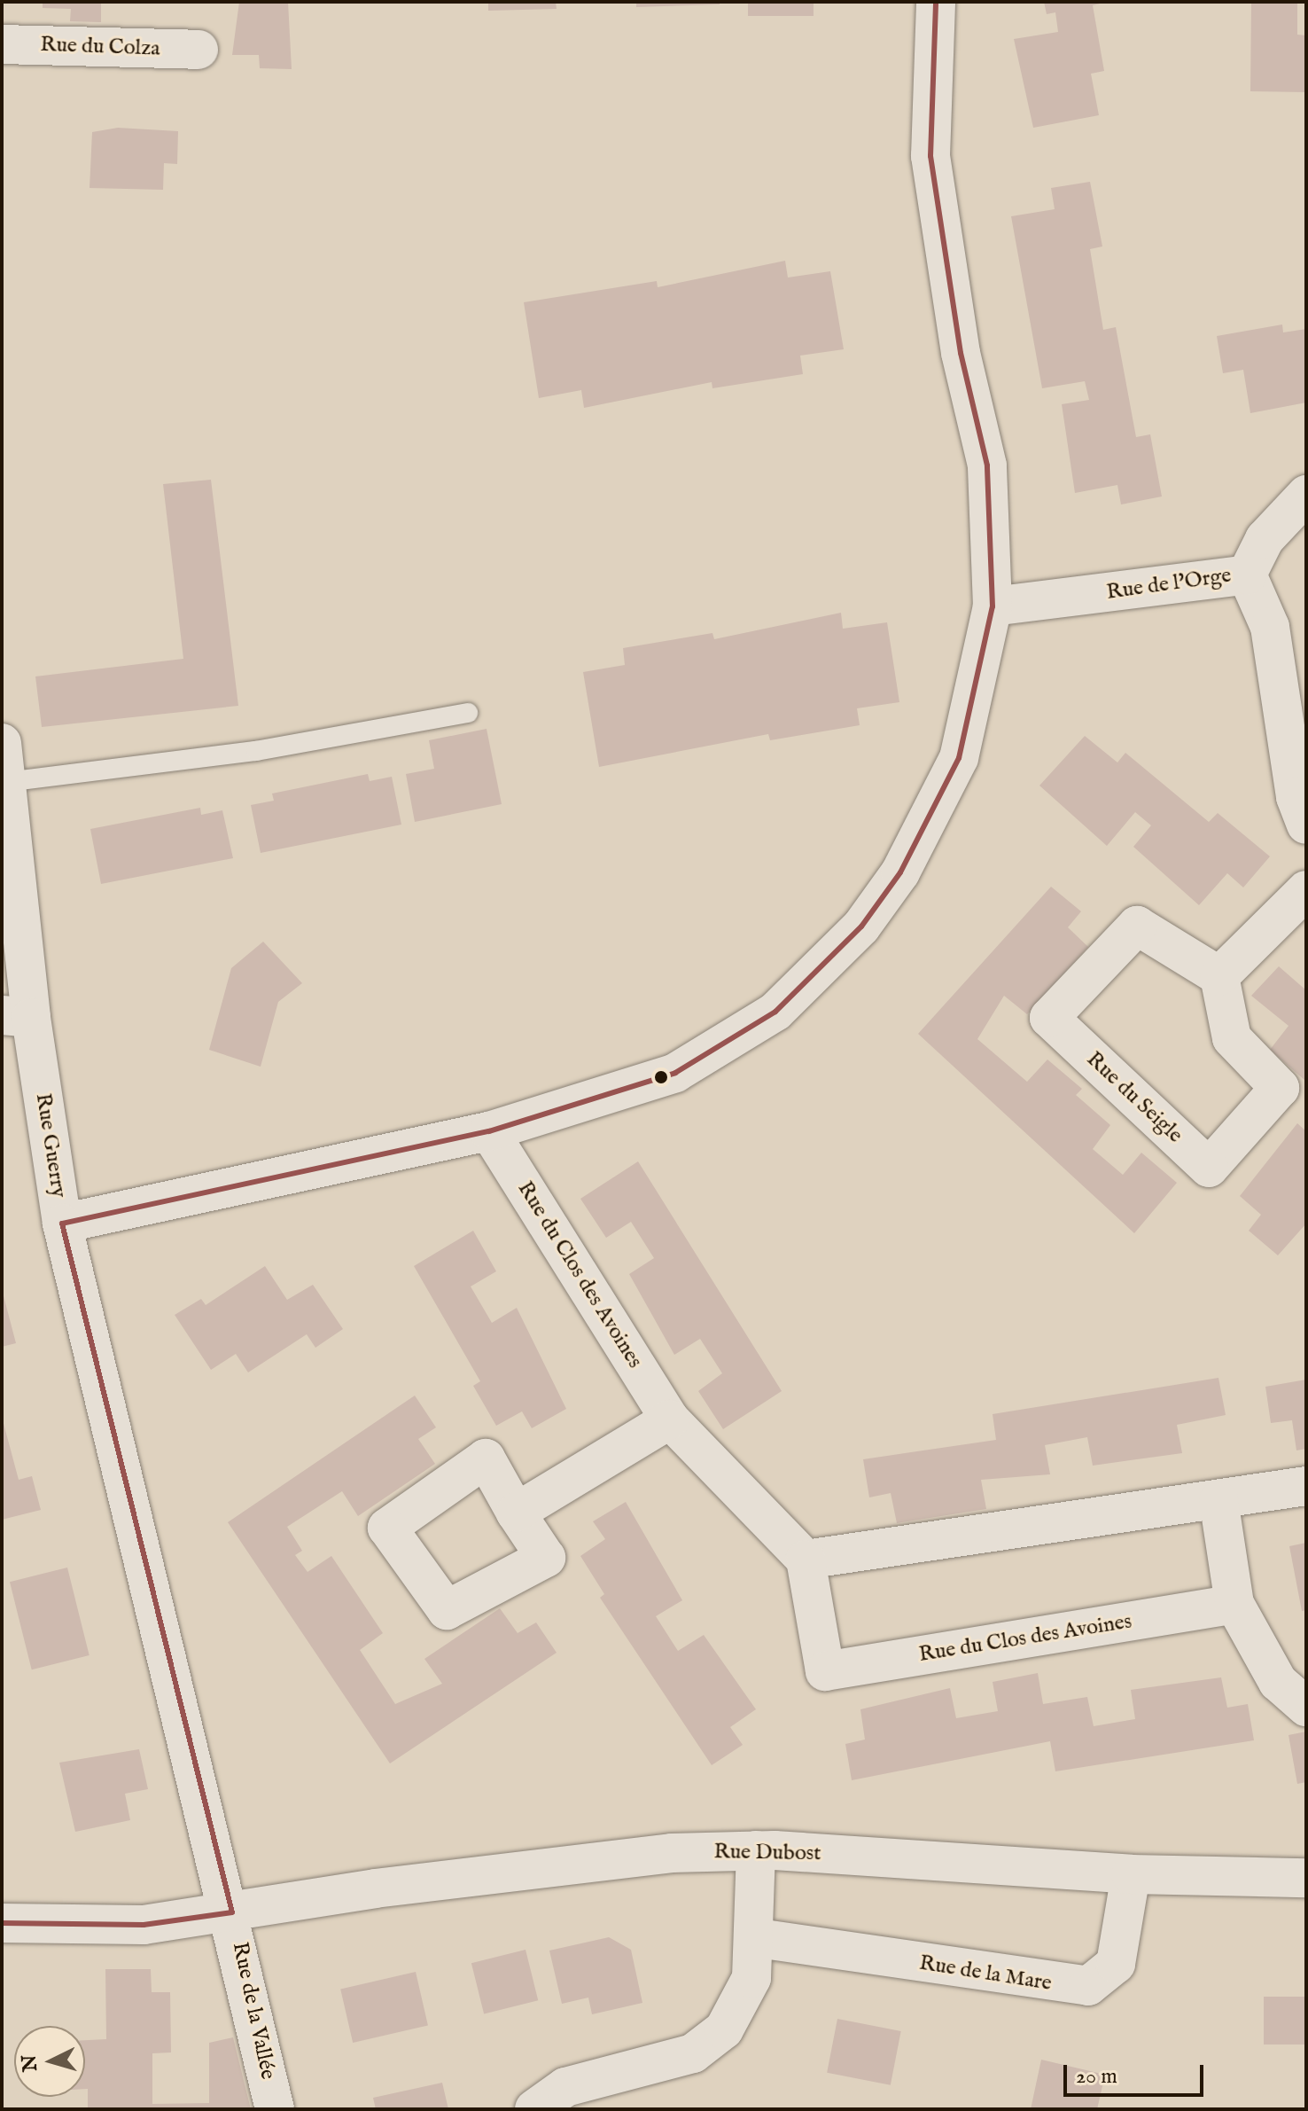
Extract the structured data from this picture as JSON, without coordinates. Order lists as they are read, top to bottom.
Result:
{
  "streets": {
    "street": [
      "Rue du Colza",
      "Rue de l'Orge",
      "Rue du Seigle",
      "Rue Guerry",
      "Rue du Clos des Avoines",
      "Rue Dubost",
      "Rue de la Mare",
      "Rue de la Vallée"
    ]
  },
  "crossings": [
    ["Rue Guerry", "Rue Dubost"],
    ["Rue Guerry", "Rue de la Vallée"],
    ["Rue Dubost", "Rue de la Mare"],
    ["Rue Dubost", "Rue de la Vallée"]
  ],
  "scale_bar": "20 m",
  "north": "left"
}
